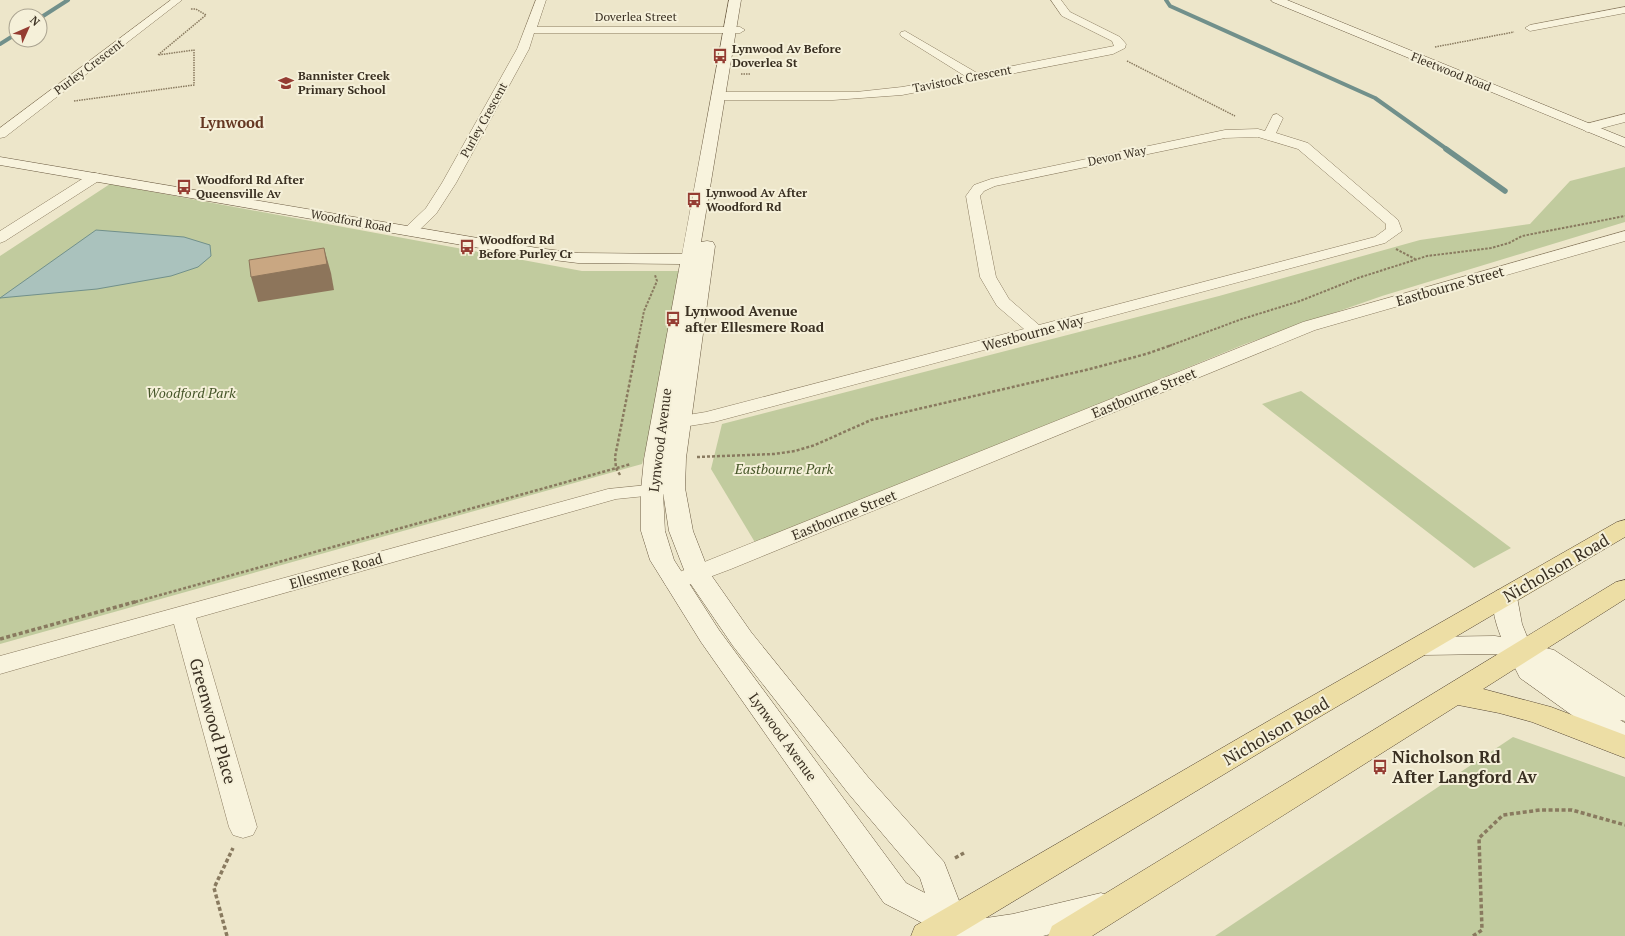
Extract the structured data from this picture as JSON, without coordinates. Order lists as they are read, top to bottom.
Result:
{
  "streets": {
    "main road": ["Nicholson Road"],
    "street": [
      "Doverlea Street",
      "Purley Crescent",
      "Fleetwood Road",
      "Tavistock Crescent",
      "Devon Way",
      "Woodford Road",
      "Eastbourne Street",
      "Westbourne Way",
      "Lynwood Avenue",
      "Ellesmere Road",
      "Greenwood Place"
    ]
  },
  "crossings": [
    ["Doverlea Street", "Purley Crescent"],
    ["Doverlea Street", "Lynwood Avenue"],
    ["Purley Crescent", "Woodford Road"],
    ["Tavistock Crescent", "Lynwood Avenue"],
    ["Devon Way", "Westbourne Way"],
    ["Woodford Road", "Lynwood Avenue"],
    ["Eastbourne Street", "Lynwood Avenue"],
    ["Westbourne Way", "Lynwood Avenue"],
    ["Lynwood Avenue", "Nicholson Road"],
    ["Lynwood Avenue", "Ellesmere Road"],
    ["Ellesmere Road", "Greenwood Place"]
  ],
  "districts": ["Lynwood"],
  "parks": ["Woodford Park", "Eastbourne Park"],
  "places": {
    "bus stop": [
      "Lynwood Av Before Doverlea St",
      "Woodford Rd After Queensville Av",
      "Lynwood Av After Woodford Rd",
      "Woodford Rd Before Purley Cr",
      "Lynwood Avenue after Ellesmere Road",
      "Nicholson Rd After Langford Av"
    ],
    "school or university": ["Bannister Creek Primary School"]
  },
  "north": "top right"
}
